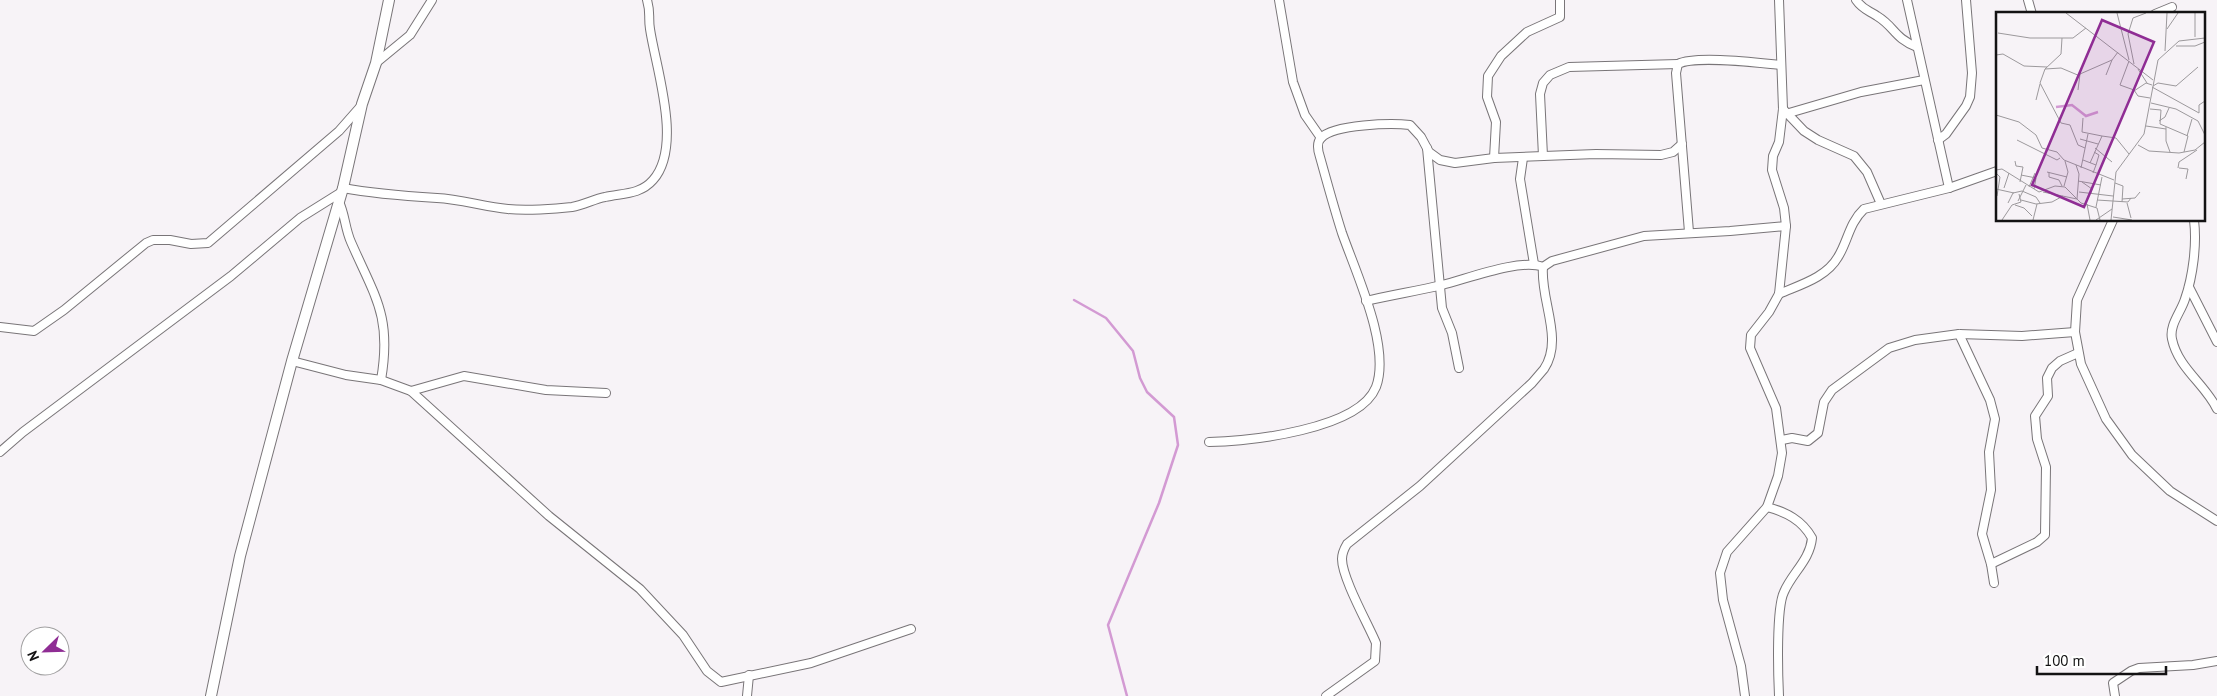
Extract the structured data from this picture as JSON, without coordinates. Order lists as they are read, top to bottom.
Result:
{
  "scale_bar": "100 m",
  "north": "bottom left"
}
